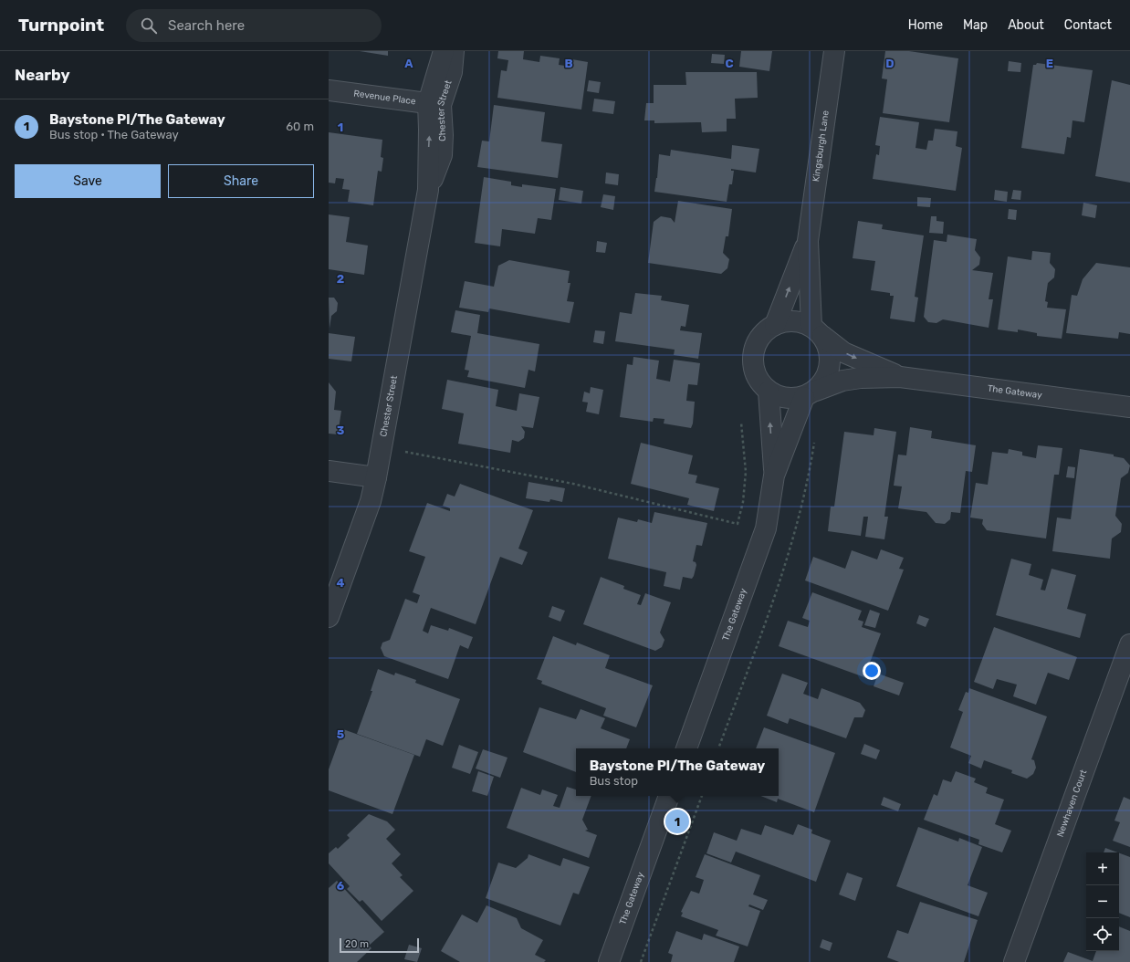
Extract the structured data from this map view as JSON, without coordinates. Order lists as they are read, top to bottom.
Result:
{
  "streets": {
    "street": [
      "Revenue Place",
      "Chester Street",
      "Kingsburgh Lane",
      "The Gateway",
      "Newhaven Court"
    ]
  },
  "crossings": [
    ["Revenue Place", "Chester Street"],
    ["Kingsburgh Lane", "The Gateway"]
  ],
  "scale_bar": "20 m",
  "page": {
    "header": "Turnpoint",
    "search": "Search here",
    "nav": [
      "Home",
      "Map",
      "About",
      "Contact"
    ],
    "heading": "Nearby",
    "list": [
      {
        "mark": "1",
        "name": "Baystone Pl/The Gateway",
        "note": "Bus stop · The Gateway",
        "value": "60 m"
      }
    ],
    "buttons": ["Save", "Share"],
    "popup": ["Baystone Pl/The Gateway", "Bus stop"],
    "pins": "1",
    "map_buttons": ["+", "−"],
    "scale": "20 m"
  },
  "grid": {
    "columns": [
      "A",
      "B",
      "C",
      "D",
      "E"
    ],
    "rows": [
      "1",
      "2",
      "3",
      "4",
      "5",
      "6"
    ]
  }
}
